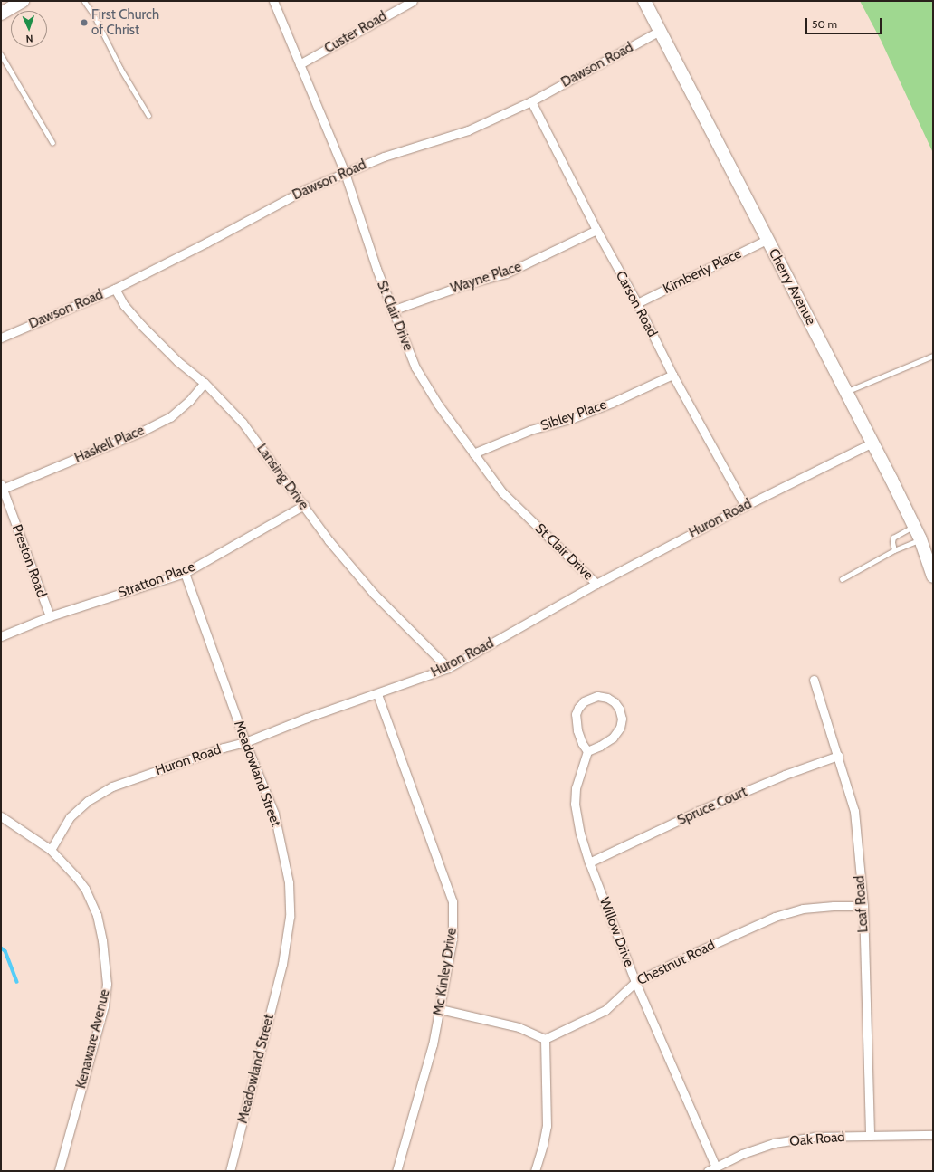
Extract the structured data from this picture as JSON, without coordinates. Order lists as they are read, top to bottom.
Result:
{
  "streets": {
    "main road": ["Cherry Avenue"],
    "street": [
      "Custer Road",
      "Dawson Road",
      "Kimberly Place",
      "Wayne Place",
      "Carson Road",
      "St Clair Drive",
      "Sibley Place",
      "Haskell Place",
      "Lansing Drive",
      "Huron Road",
      "Preston Road",
      "Stratton Place",
      "Meadowland Street",
      "Spruce Court",
      "Leaf Road",
      "Willow Drive",
      "Chestnut Road",
      "Mc Kinley Drive",
      "Kenaware Avenue",
      "Oak Road"
    ]
  },
  "crossings": [
    ["Custer Road", "St Clair Drive"],
    ["Dawson Road", "Cherry Avenue"],
    ["Dawson Road", "Carson Road"],
    ["Dawson Road", "St Clair Drive"],
    ["Dawson Road", "Lansing Drive"],
    ["Kimberly Place", "Cherry Avenue"],
    ["Kimberly Place", "Carson Road"],
    ["Wayne Place", "Carson Road"],
    ["Wayne Place", "St Clair Drive"],
    ["Cherry Avenue", "Huron Road"],
    ["Carson Road", "Sibley Place"],
    ["Carson Road", "Huron Road"],
    ["St Clair Drive", "Sibley Place"],
    ["St Clair Drive", "Huron Road"],
    ["Haskell Place", "Lansing Drive"],
    ["Haskell Place", "Preston Road"],
    ["Lansing Drive", "Huron Road"],
    ["Lansing Drive", "Stratton Place"],
    ["Huron Road", "Meadowland Street"],
    ["Huron Road", "Mc Kinley Drive"],
    ["Huron Road", "Kenaware Avenue"],
    ["Preston Road", "Stratton Place"],
    ["Stratton Place", "Meadowland Street"],
    ["Spruce Court", "Leaf Road"],
    ["Spruce Court", "Willow Drive"],
    ["Leaf Road", "Chestnut Road"],
    ["Leaf Road", "Oak Road"],
    ["Willow Drive", "Chestnut Road"],
    ["Willow Drive", "Oak Road"]
  ],
  "places": ["First Church of Christ"],
  "scale_bar": "50 m",
  "north": "bottom"
}
